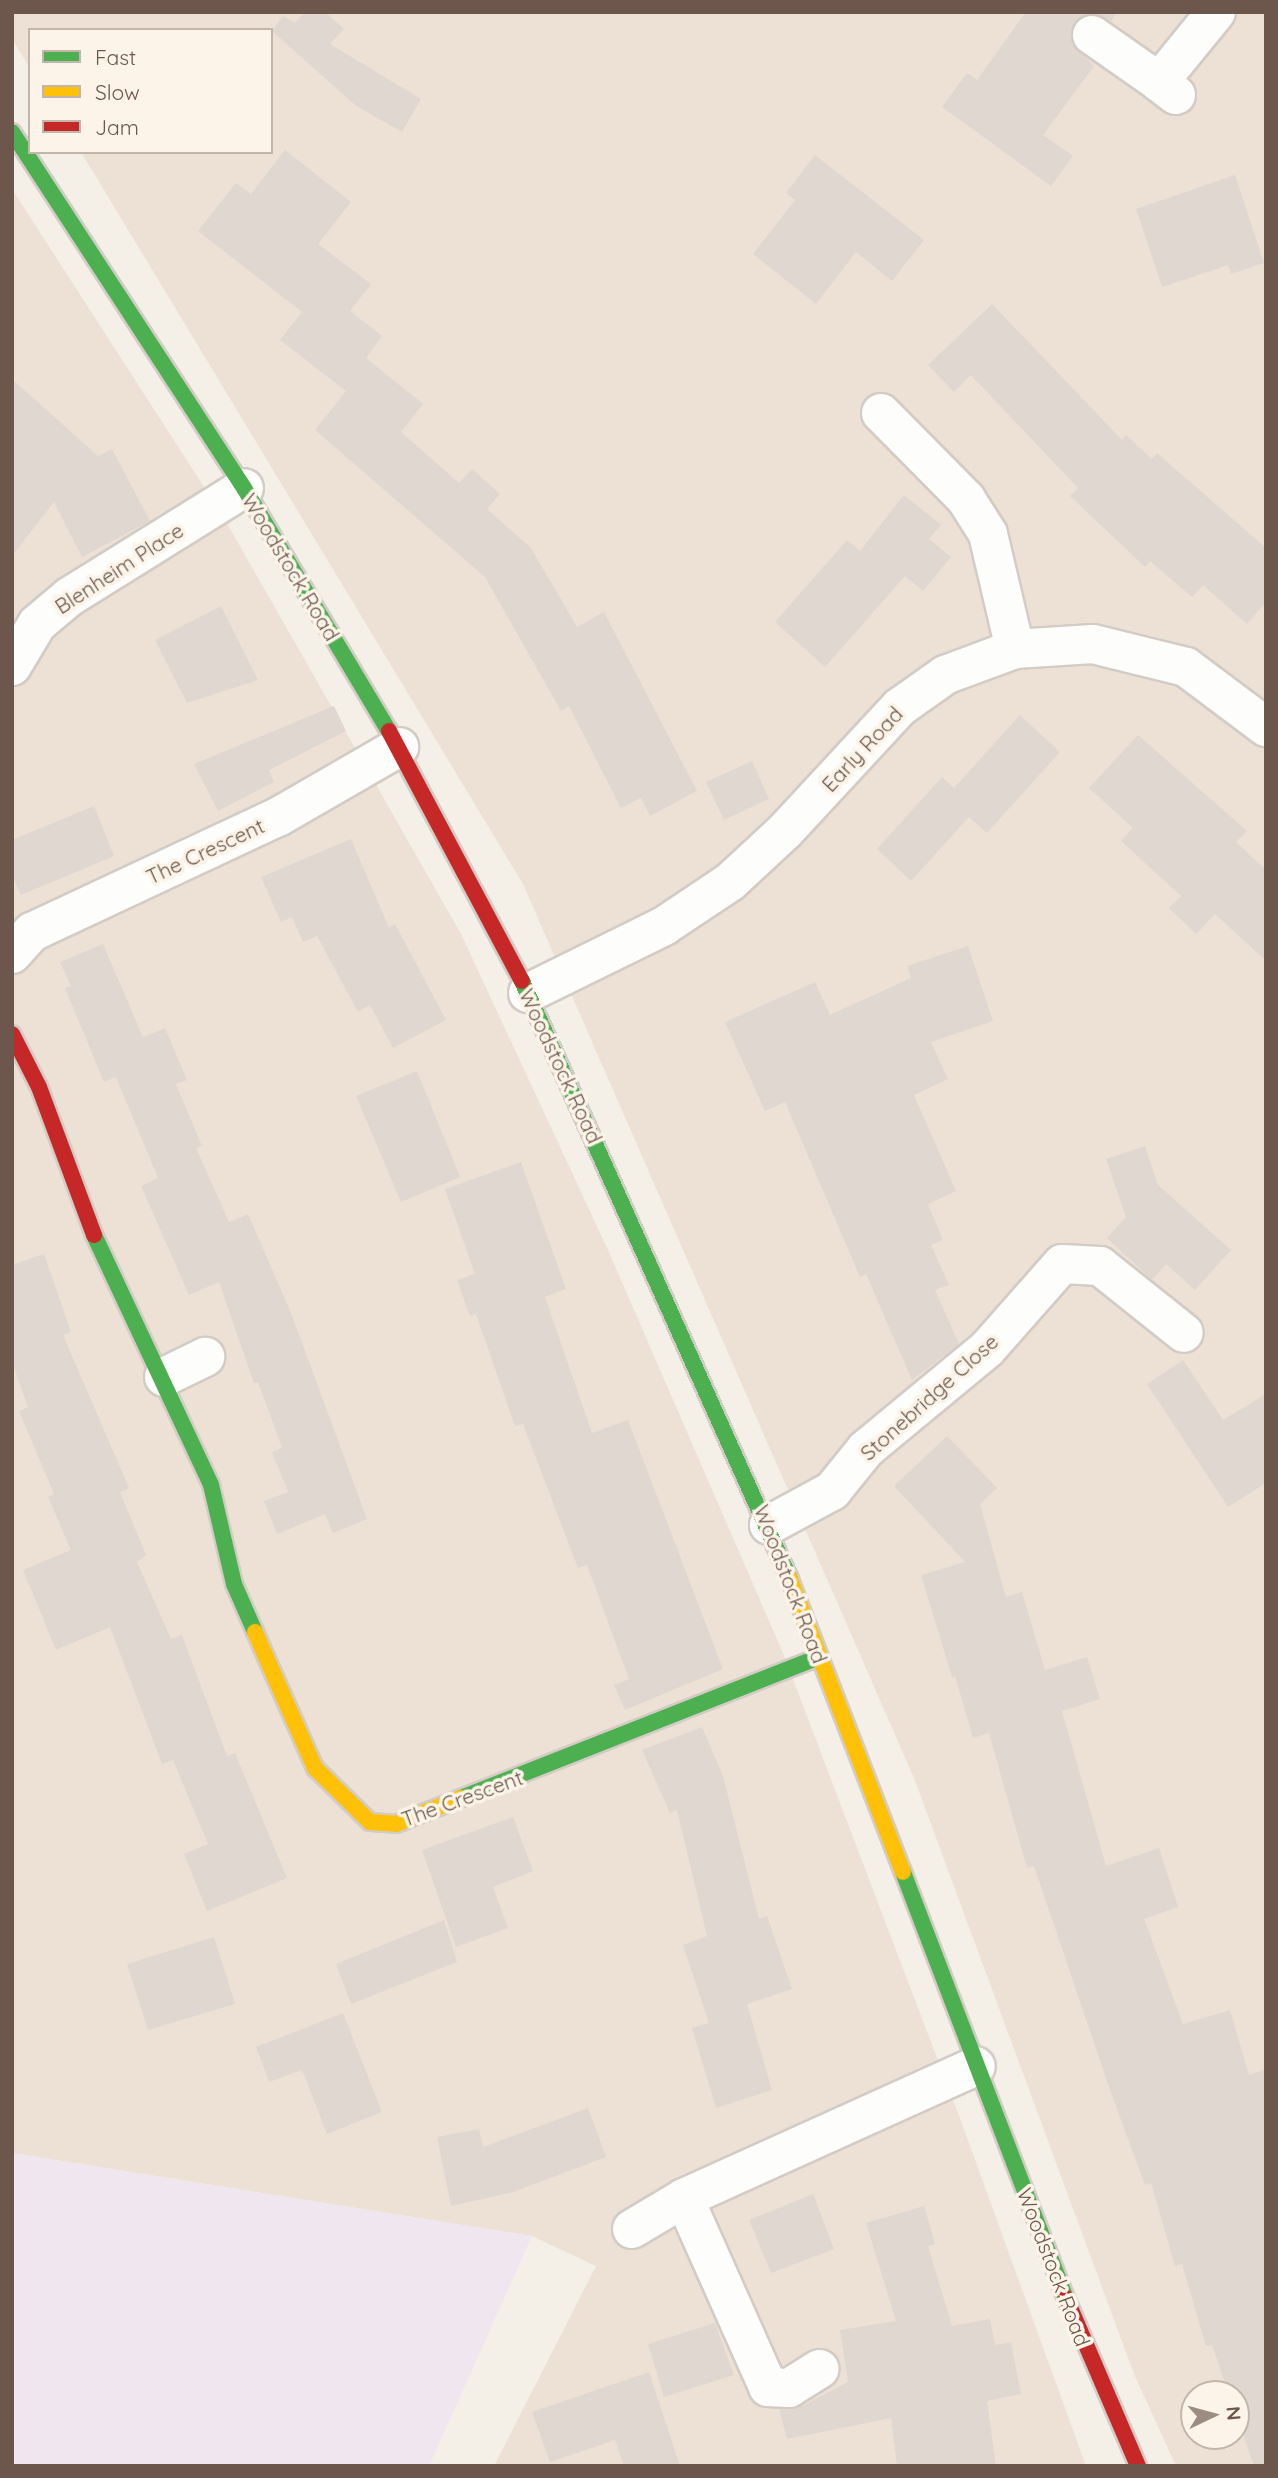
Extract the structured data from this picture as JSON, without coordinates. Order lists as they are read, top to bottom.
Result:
{
  "streets": {
    "main road": ["Woodstock Road", "The Crescent"],
    "street": ["Blenheim Place", "Early Road", "Stonebridge Close"]
  },
  "crossings": [
    ["Woodstock Road", "Blenheim Place"],
    ["Woodstock Road", "Early Road"],
    ["Woodstock Road", "The Crescent"],
    ["Woodstock Road", "Stonebridge Close"]
  ],
  "legend": ["Fast", "Slow", "Jam"],
  "north": "right"
}
